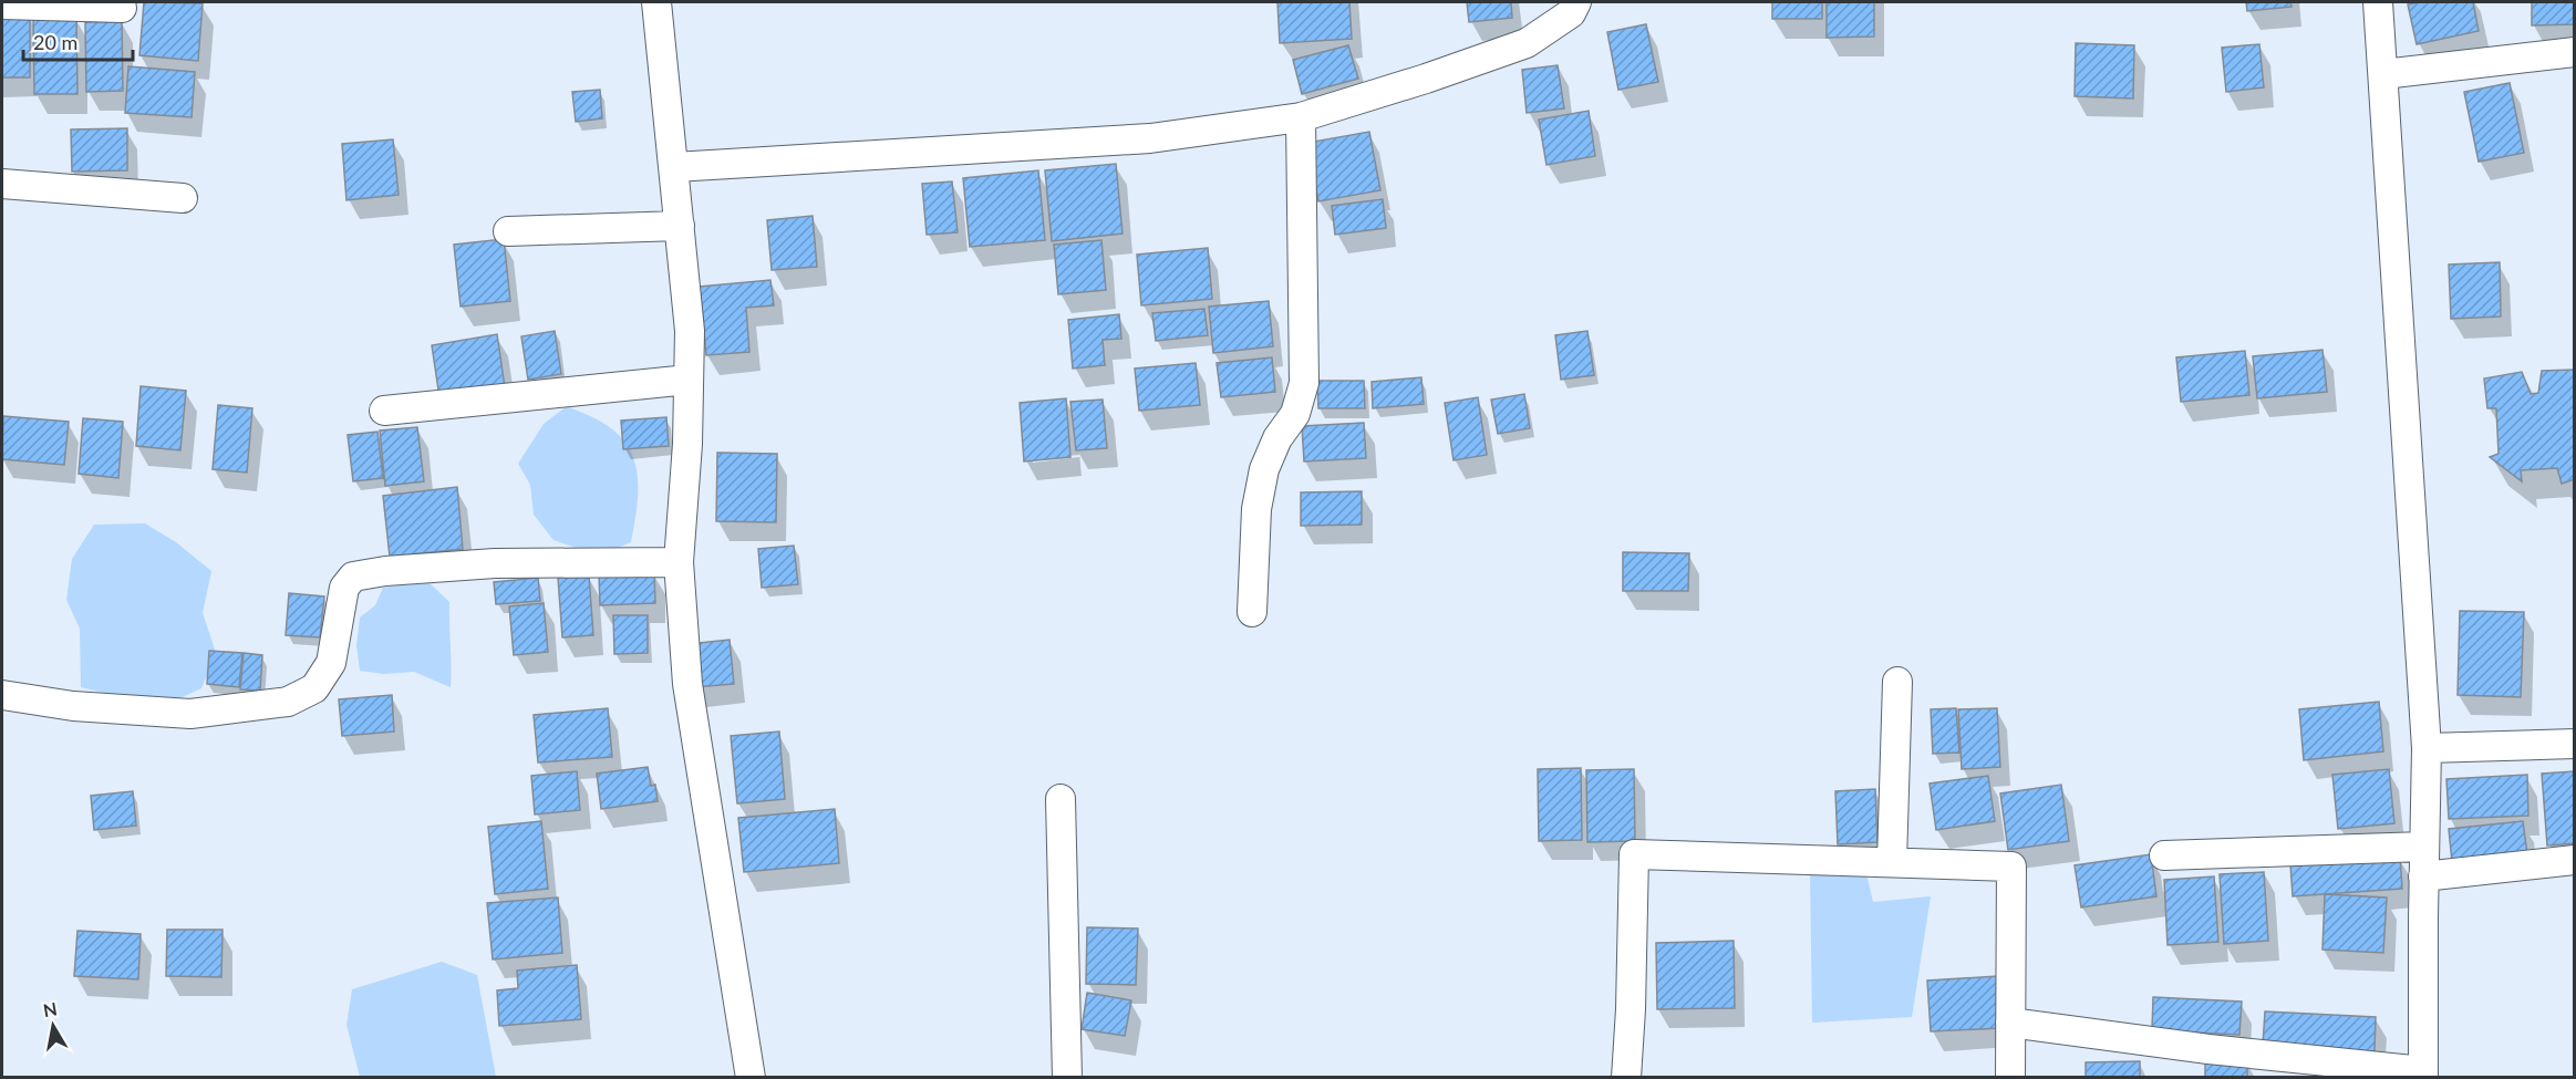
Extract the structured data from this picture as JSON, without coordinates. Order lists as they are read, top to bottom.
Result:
{
  "scale_bar": "20 m",
  "north": "top"
}
